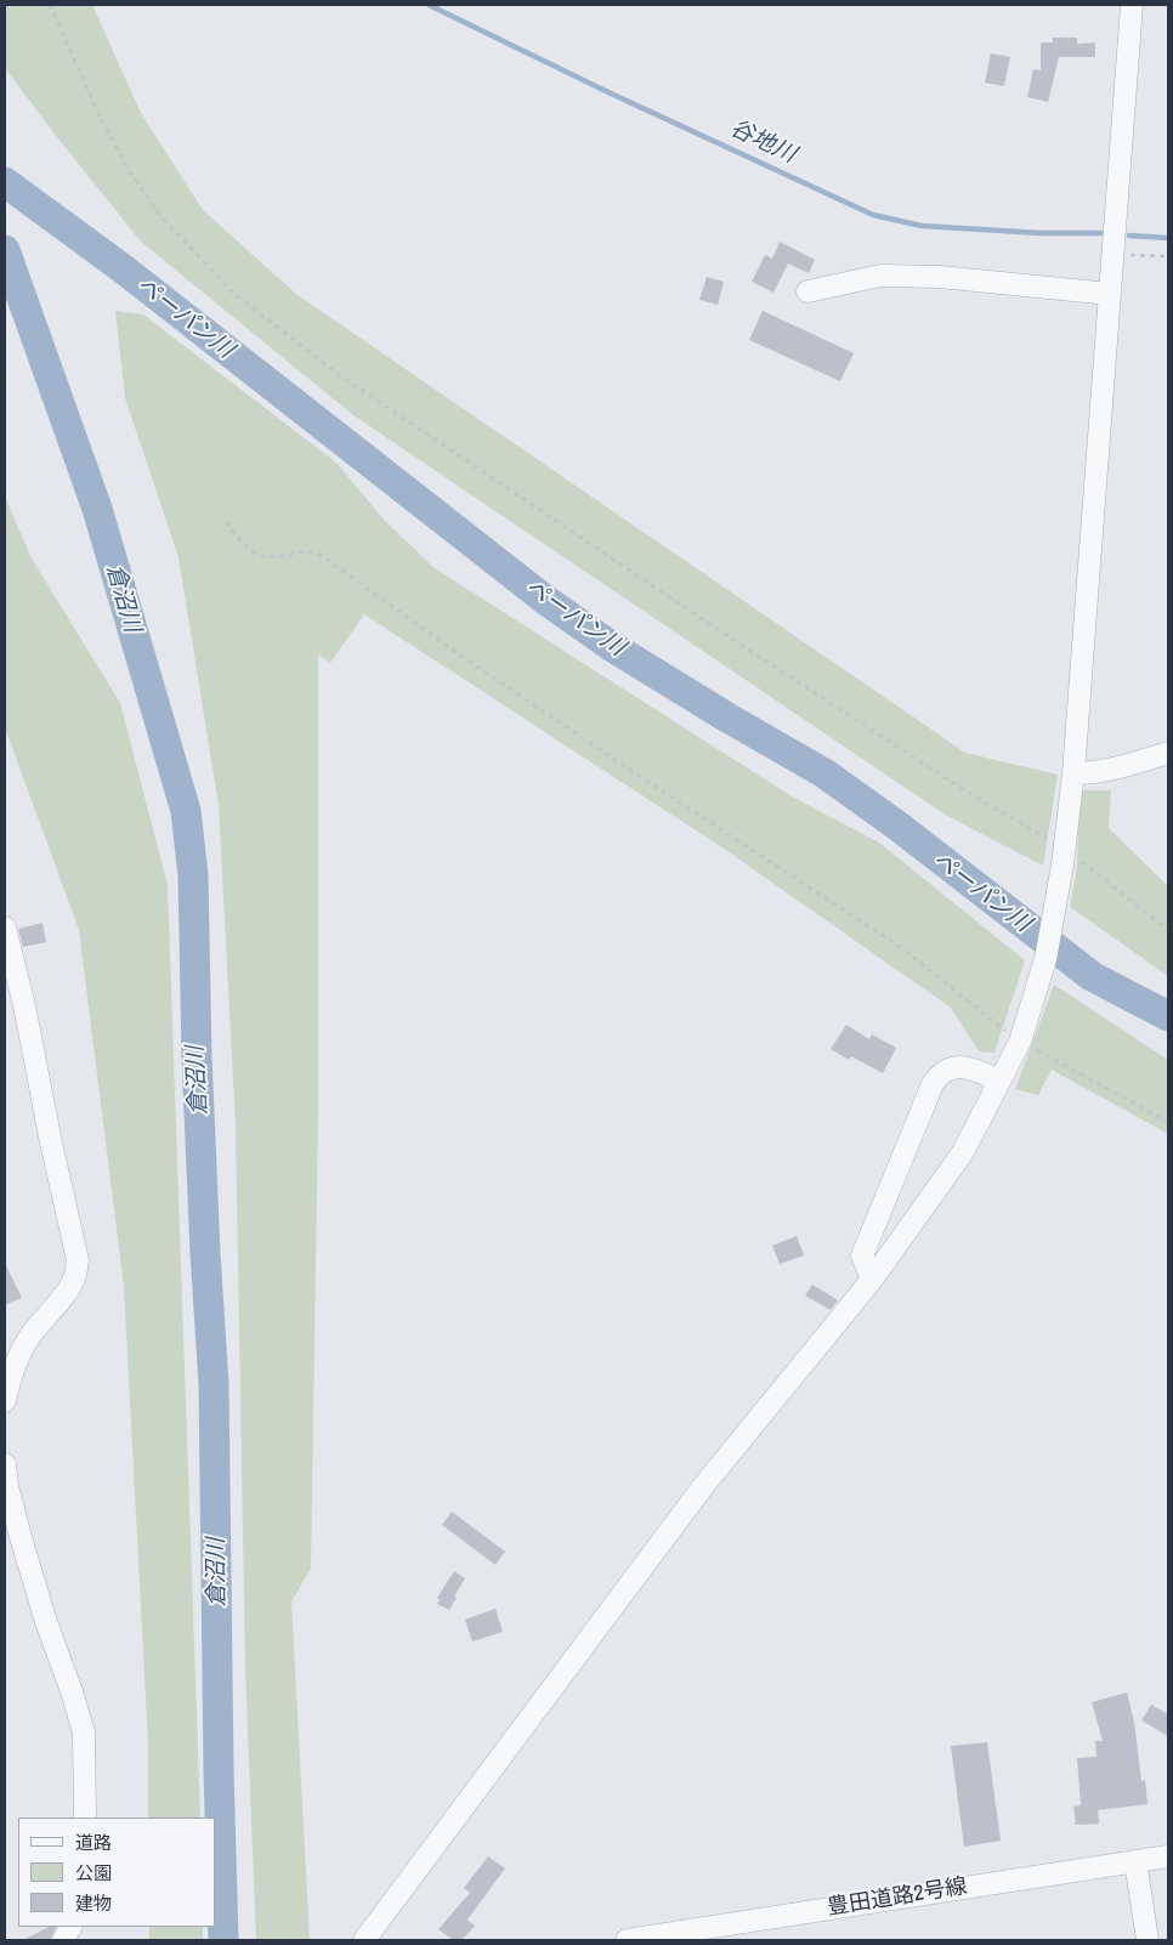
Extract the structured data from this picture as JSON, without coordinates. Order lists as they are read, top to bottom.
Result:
{
  "streets": {
    "street": ["豊田道路2号線"]
  },
  "water": ["谷地川", "ペーパン川", "倉沼川"],
  "legend": ["道路", "公園", "建物"]
}
